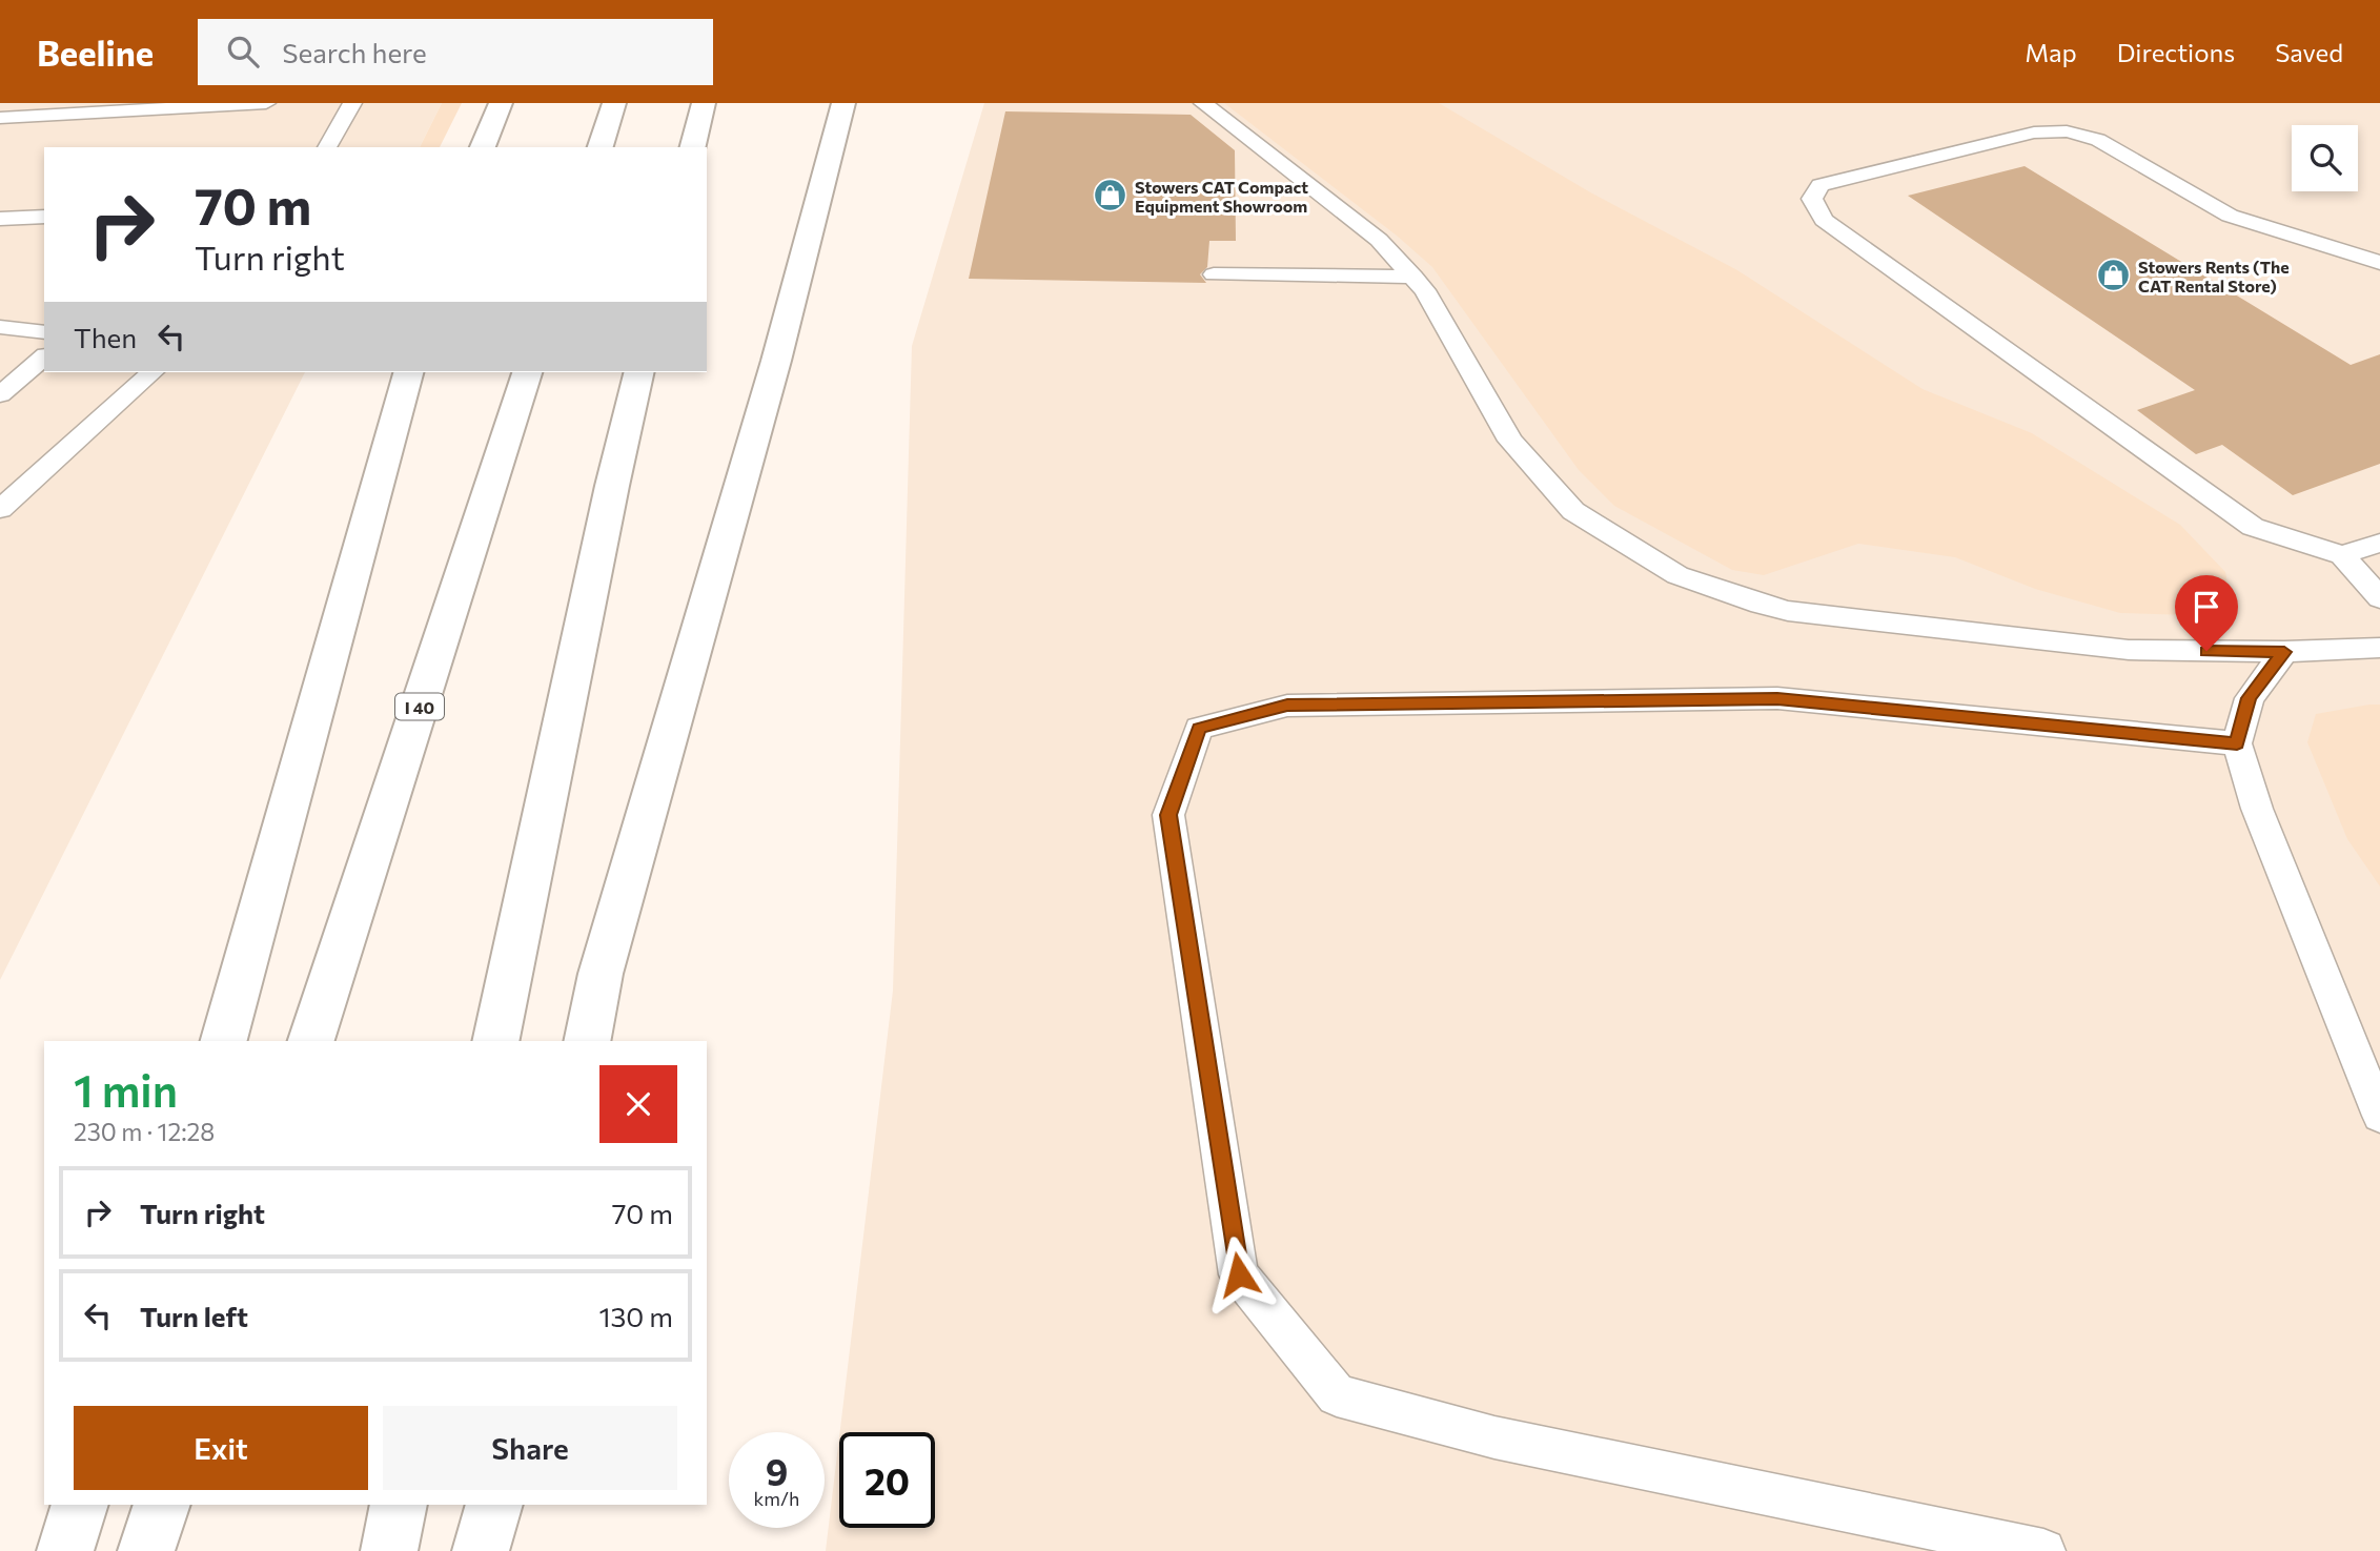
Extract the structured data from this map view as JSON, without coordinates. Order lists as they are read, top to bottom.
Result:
{
  "streets": {
    "highway": ["I 40"]
  },
  "places": {
    "shop": ["Stowers CAT Compact Equipment Showroom", "Stowers Rents (The CAT Rental Store)"]
  },
  "page": {
    "header": "Beeline",
    "search": "Search here",
    "nav": ["Map", "Directions", "Saved"],
    "turn": ["70 m", "Turn right"],
    "then": "Then",
    "heading": ["1 min", "230 m · 12:28"],
    "list": [
      {
        "name": "Turn right",
        "value": "70 m"
      },
      {
        "name": "Turn left",
        "value": "130 m"
      }
    ],
    "buttons": ["Exit", "Share"],
    "speed": "9 km/h",
    "limit": "20"
  }
}
